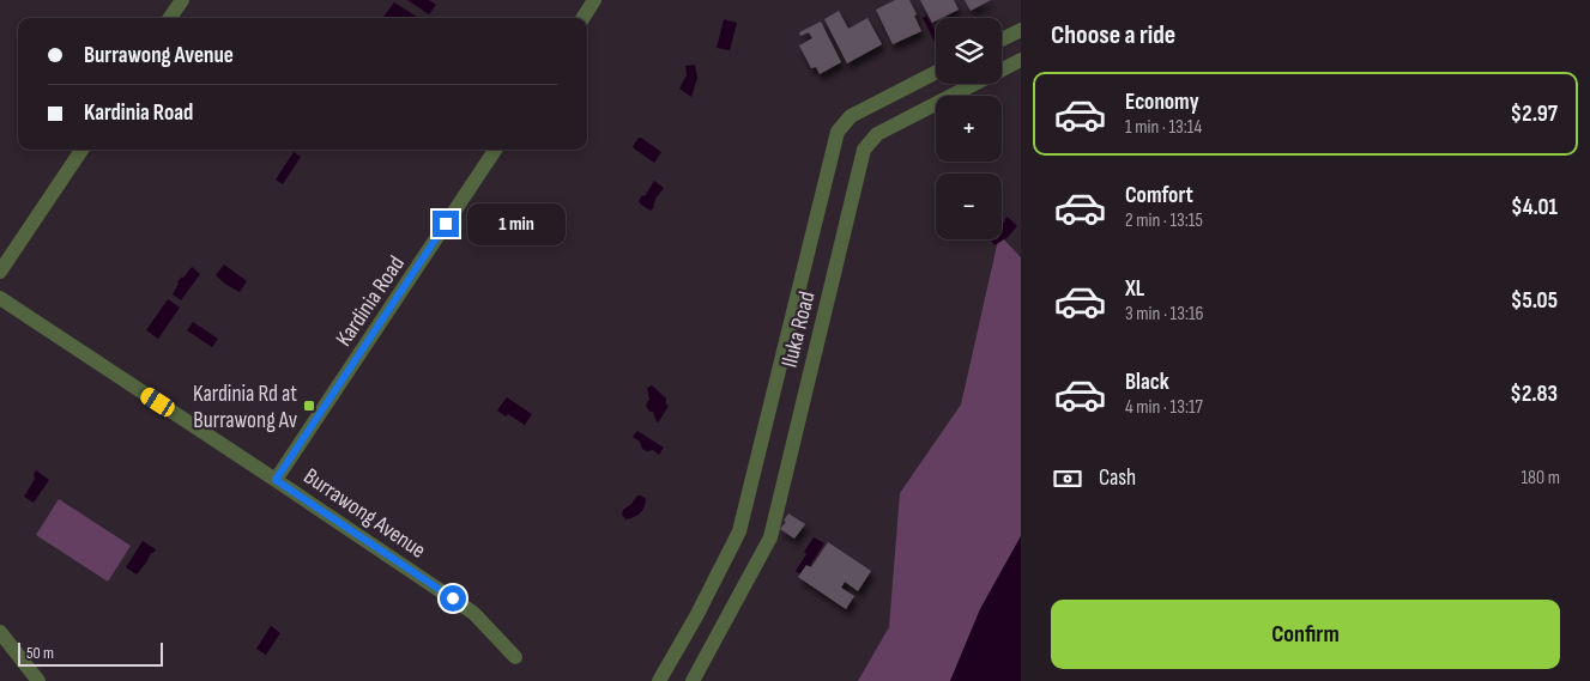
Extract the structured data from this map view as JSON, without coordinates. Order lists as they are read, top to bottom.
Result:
{
  "streets": {
    "street": ["Kardinia Road", "Iluka Road", "Burrawong Avenue"]
  },
  "crossings": [
    ["Kardinia Road", "Burrawong Avenue"]
  ],
  "places": {
    "transit": ["Kardinia Rd at Burrawong Av"]
  },
  "scale_bar": "50 m",
  "page": {
    "heading": "Choose a ride",
    "map_buttons": ["+", "−"],
    "banner": ["Burrawong Avenue", "Kardinia Road"],
    "list": [
      {
        "name": "Economy",
        "note": "1 min · 13:14",
        "value": "$2.97"
      },
      {
        "name": "Comfort",
        "note": "2 min · 13:15",
        "value": "$4.01"
      },
      {
        "name": "XL",
        "note": "3 min · 13:16",
        "value": "$5.05"
      },
      {
        "name": "Black",
        "note": "4 min · 13:17",
        "value": "$2.83"
      }
    ],
    "bubble": "1 min",
    "pay": ["Cash", "180 m"],
    "buttons": "Confirm",
    "scale": "50 m"
  }
}
